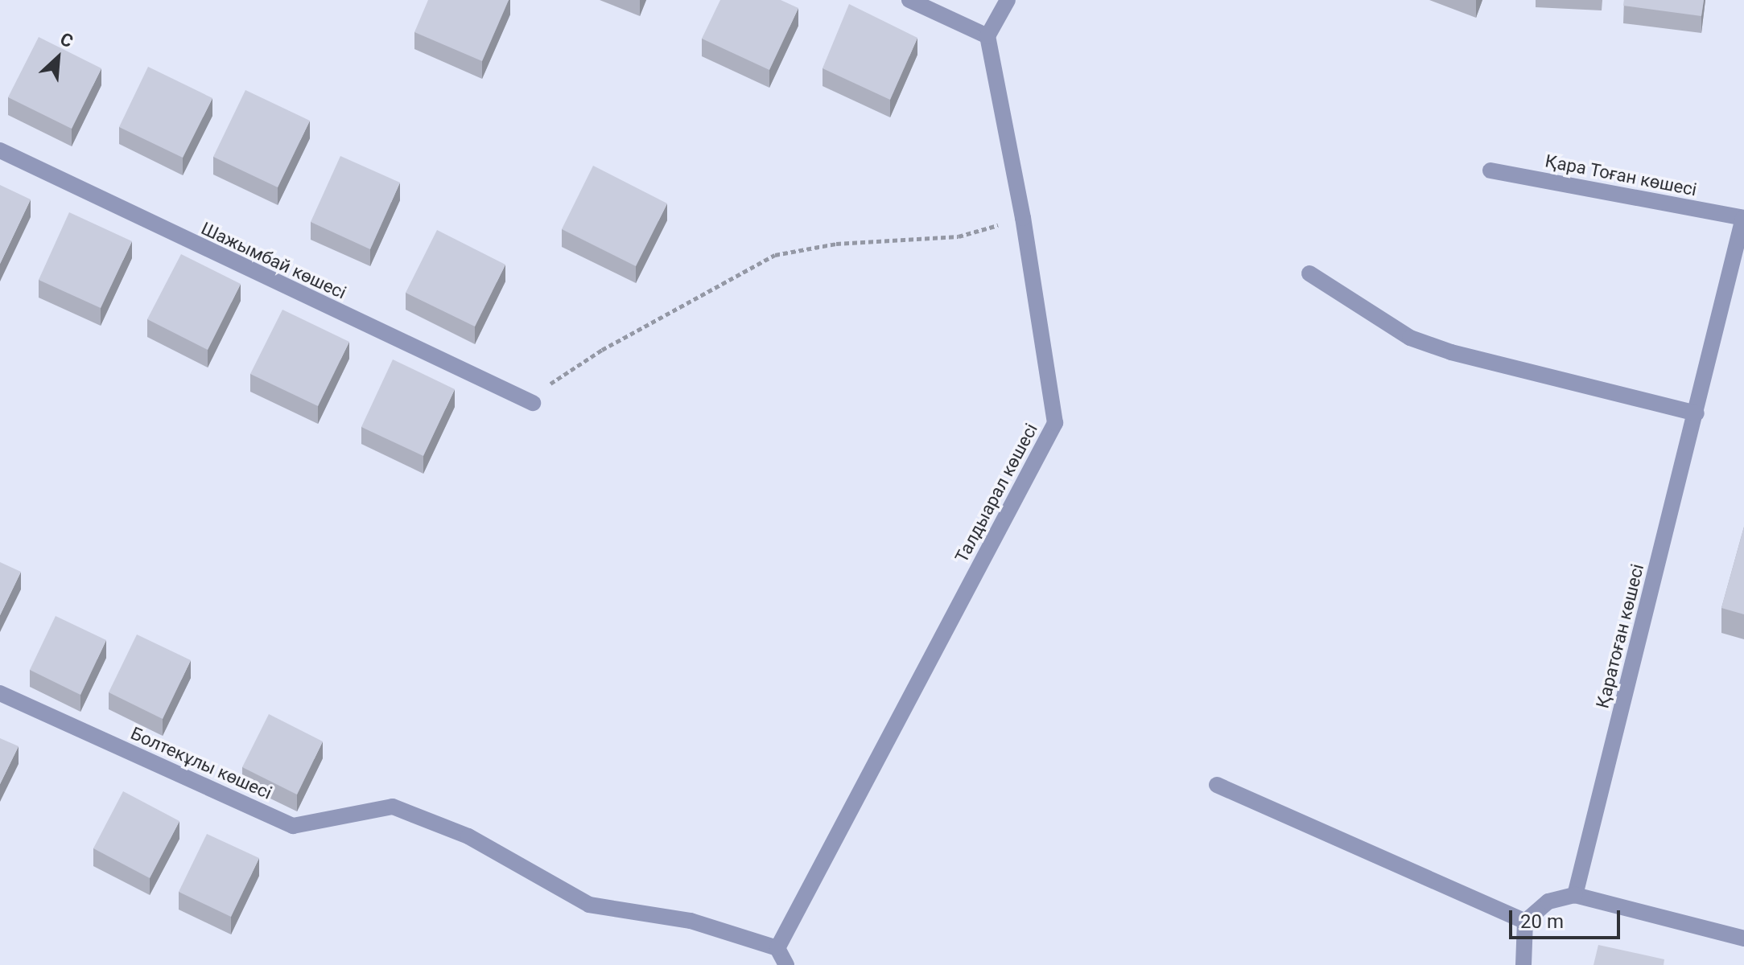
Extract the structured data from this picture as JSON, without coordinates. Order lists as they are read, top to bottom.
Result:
{
  "streets": {
    "street": [
      "Қара Тоған көшесі",
      "Шажымбай көшесі",
      "Талдыарал көшесі",
      "Қаратоған көшесі",
      "Болтекұлы көшесі"
    ]
  },
  "crossings": [
    ["Қара Тоған көшесі", "Қаратоған көшесі"],
    ["Талдыарал көшесі", "Болтекұлы көшесі"]
  ],
  "scale_bar": "20 m",
  "north": "top right"
}
